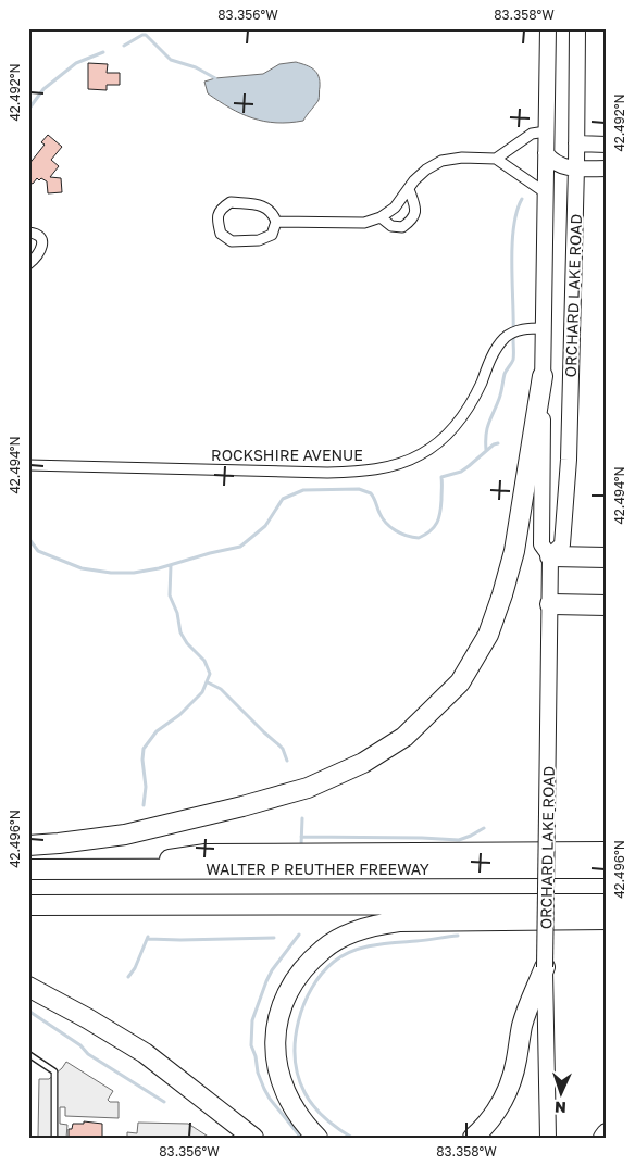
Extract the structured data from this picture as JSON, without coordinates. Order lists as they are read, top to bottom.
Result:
{
  "streets": {
    "highway": ["WALTER P REUTHER FREEWAY"],
    "main road": ["ORCHARD LAKE ROAD"],
    "street": ["ROCKSHIRE AVENUE"]
  },
  "crossings": [
    ["ORCHARD LAKE ROAD", "ROCKSHIRE AVENUE"]
  ],
  "north": "bottom",
  "coordinates": [
    "83.356°W",
    "83.358°W",
    "42.492°N",
    "42.494°N",
    "42.496°N"
  ]
}
